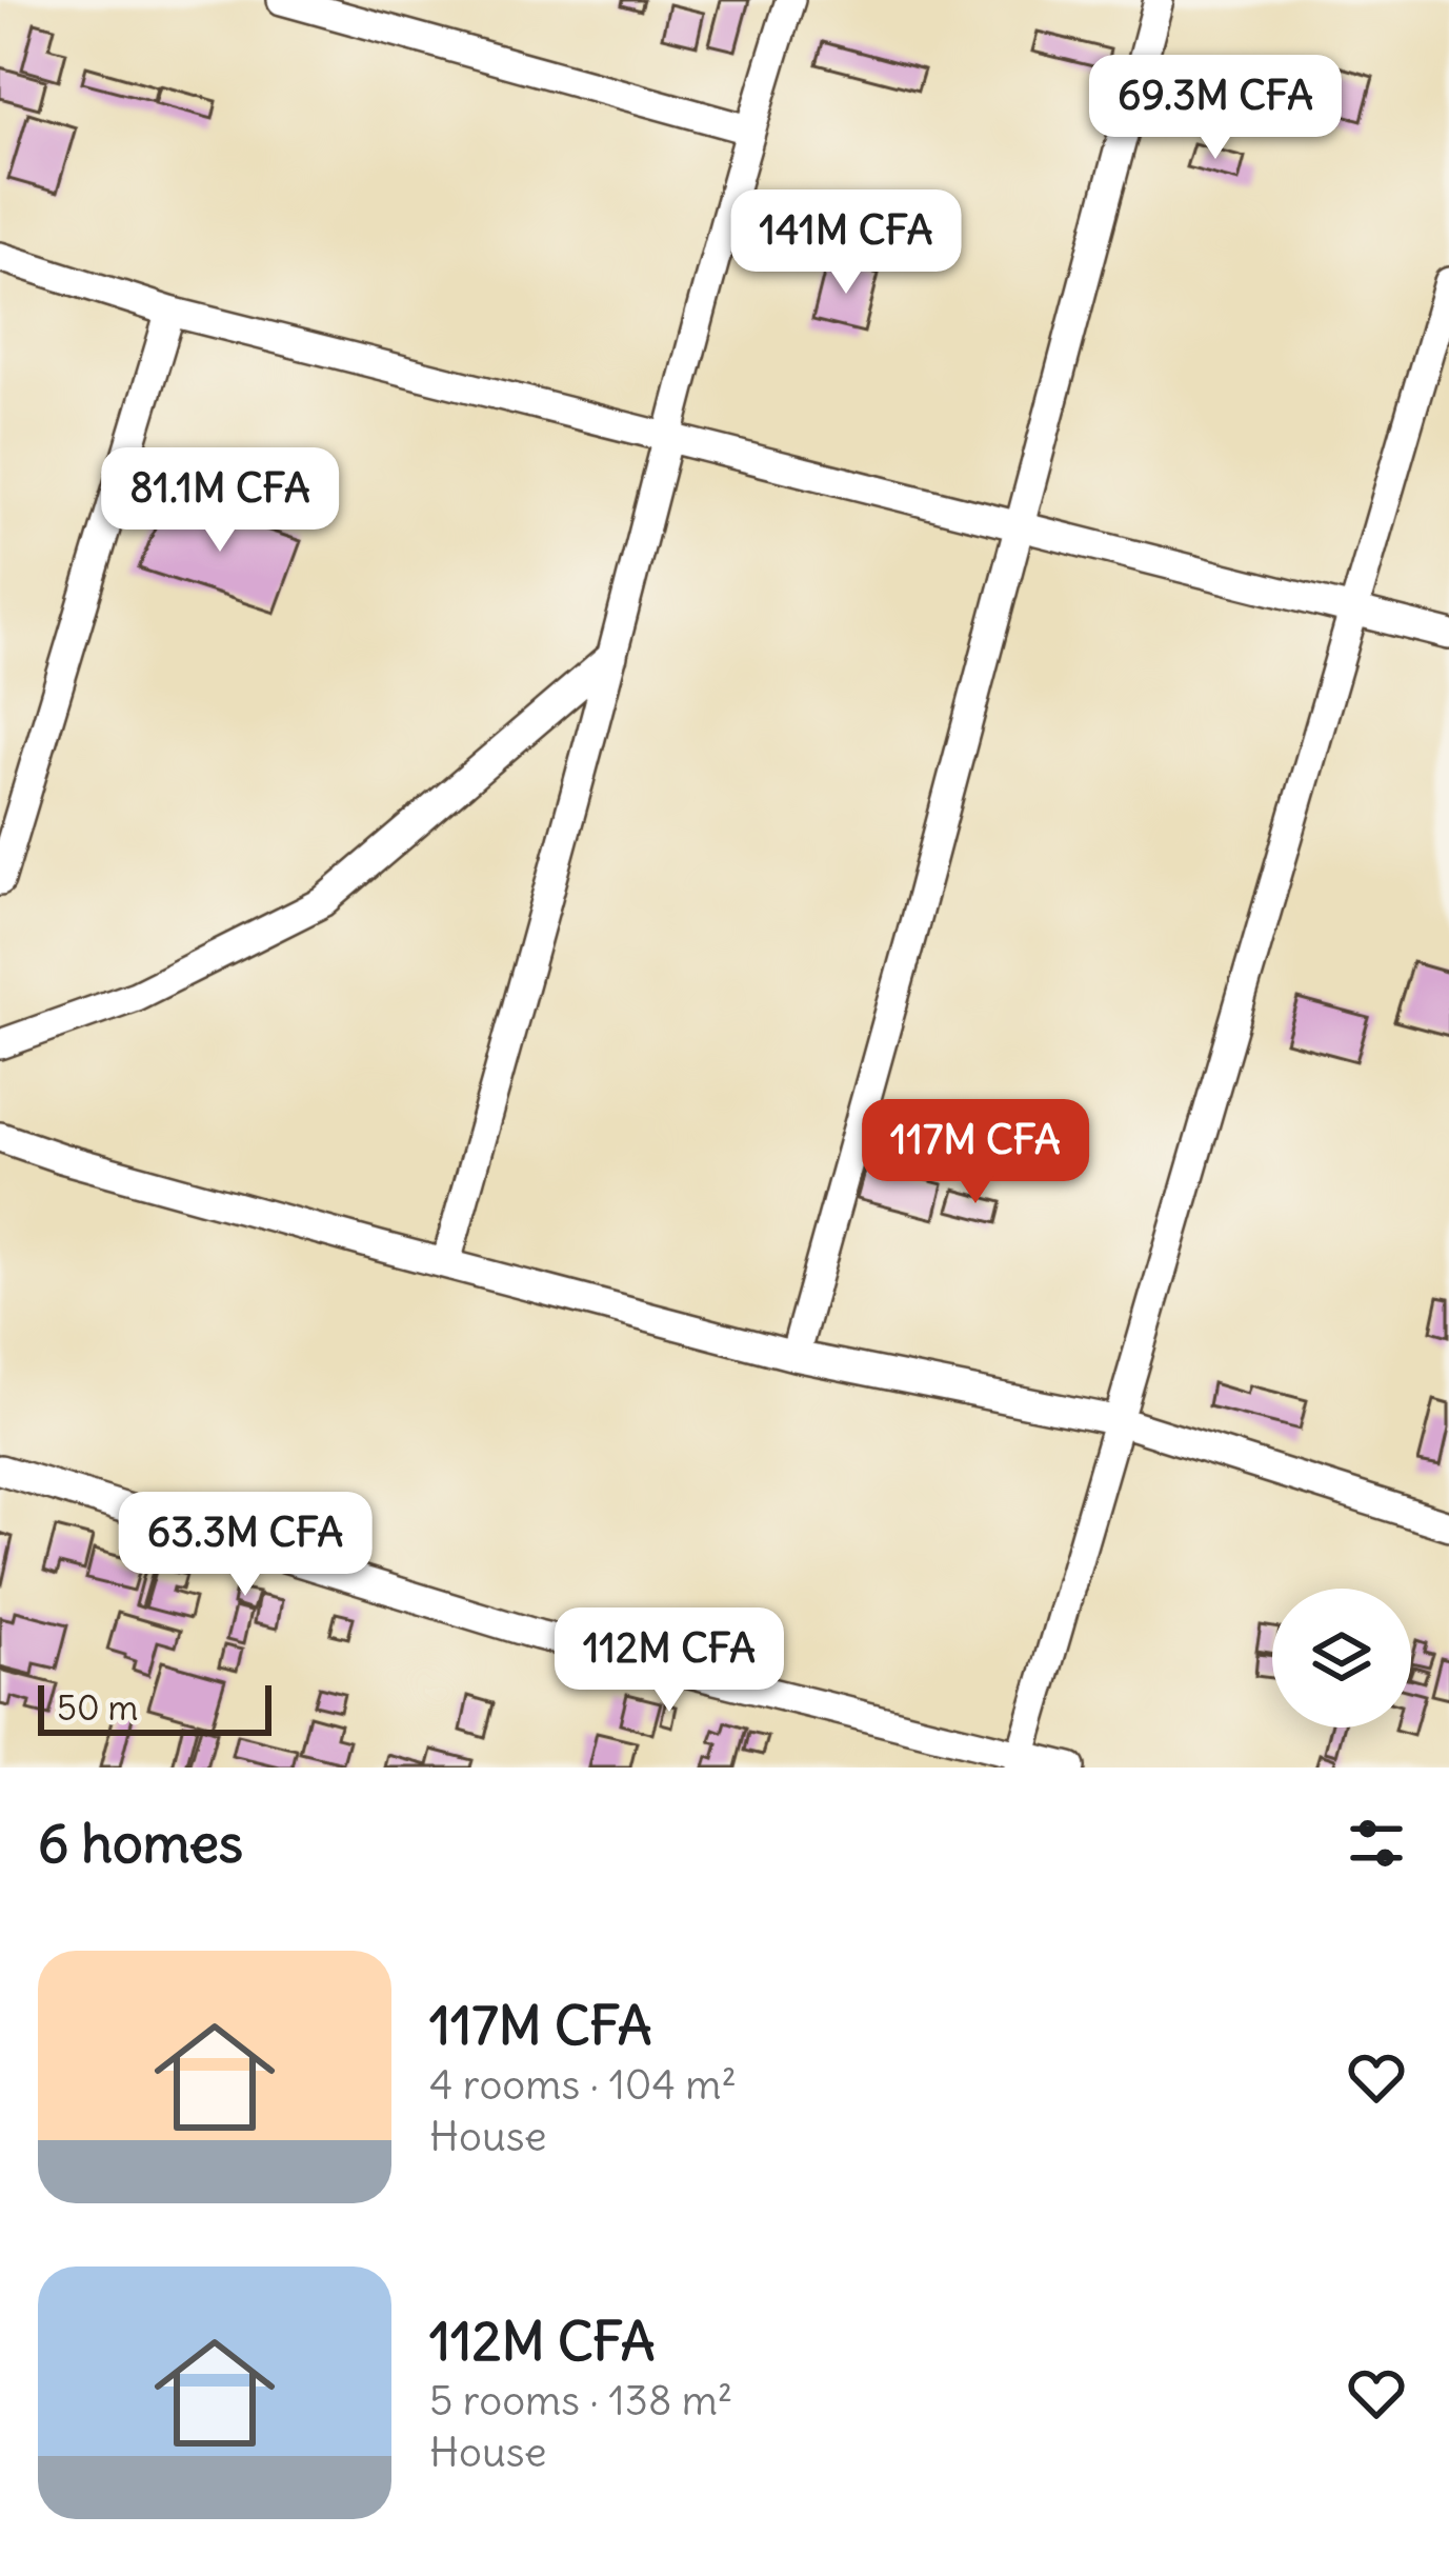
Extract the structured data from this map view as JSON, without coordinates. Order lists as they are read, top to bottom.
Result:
{
  "scale_bar": "50 m",
  "page": {
    "price": [
      "69.3M CFA",
      "141M CFA",
      "81.1M CFA",
      "117M CFA",
      "63.3M CFA",
      "112M CFA"
    ],
    "scale": "50 m",
    "heading": "6 homes",
    "list": [
      {
        "name": "117M CFA",
        "note": "4 rooms · 104 m² · House"
      },
      {
        "name": "112M CFA",
        "note": "5 rooms · 138 m² · House"
      }
    ]
  }
}
